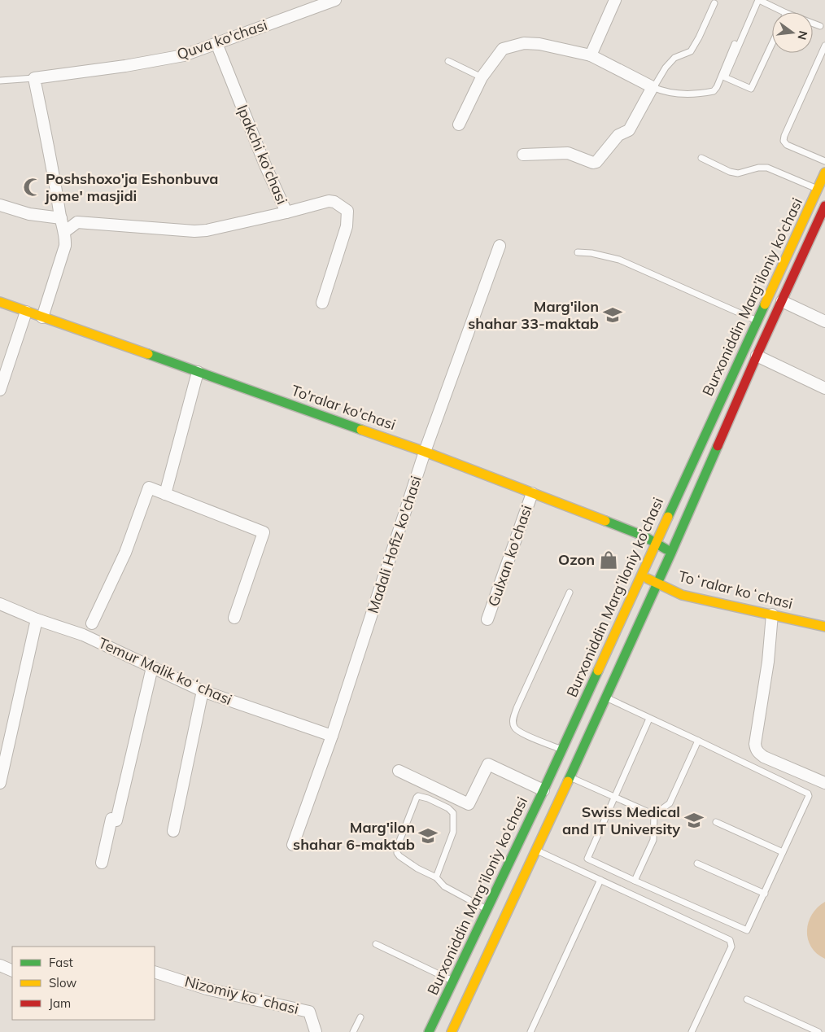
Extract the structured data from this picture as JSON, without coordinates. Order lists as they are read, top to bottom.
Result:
{
  "streets": {
    "main road": ["Burxoniddin Marg’iloniy ko’chasi", "To'ralar ko'chasi", "Toʻralar koʻchasi"],
    "street": [
      "Quva ko'chasi",
      "Ipakchi ko'chasi",
      "Madali Hofiz ko'chasi",
      "Gulxan ko'chasi",
      "Temur Malik koʻchasi",
      "Nizomiy koʻchasi"
    ]
  },
  "crossings": [
    ["Quva ko'chasi", "Ipakchi ko'chasi"],
    ["Burxoniddin Marg’iloniy ko’chasi", "To'ralar ko'chasi"],
    ["Burxoniddin Marg’iloniy ko’chasi", "Toʻralar koʻchasi"],
    ["To'ralar ko'chasi", "Madali Hofiz ko'chasi"],
    ["To'ralar ko'chasi", "Gulxan ko'chasi"],
    ["Madali Hofiz ko'chasi", "Temur Malik koʻchasi"]
  ],
  "places": {
    "mosque": ["Poshshoxo'ja Eshonbuva jome' masjidi"],
    "school or university": ["Marg'ilon shahar 33-maktab", "Swiss Medical and IT University", "Marg'ilon shahar 6-maktab"],
    "shop": ["Ozon"]
  },
  "legend": ["Fast", "Slow", "Jam"],
  "north": "right"
}
